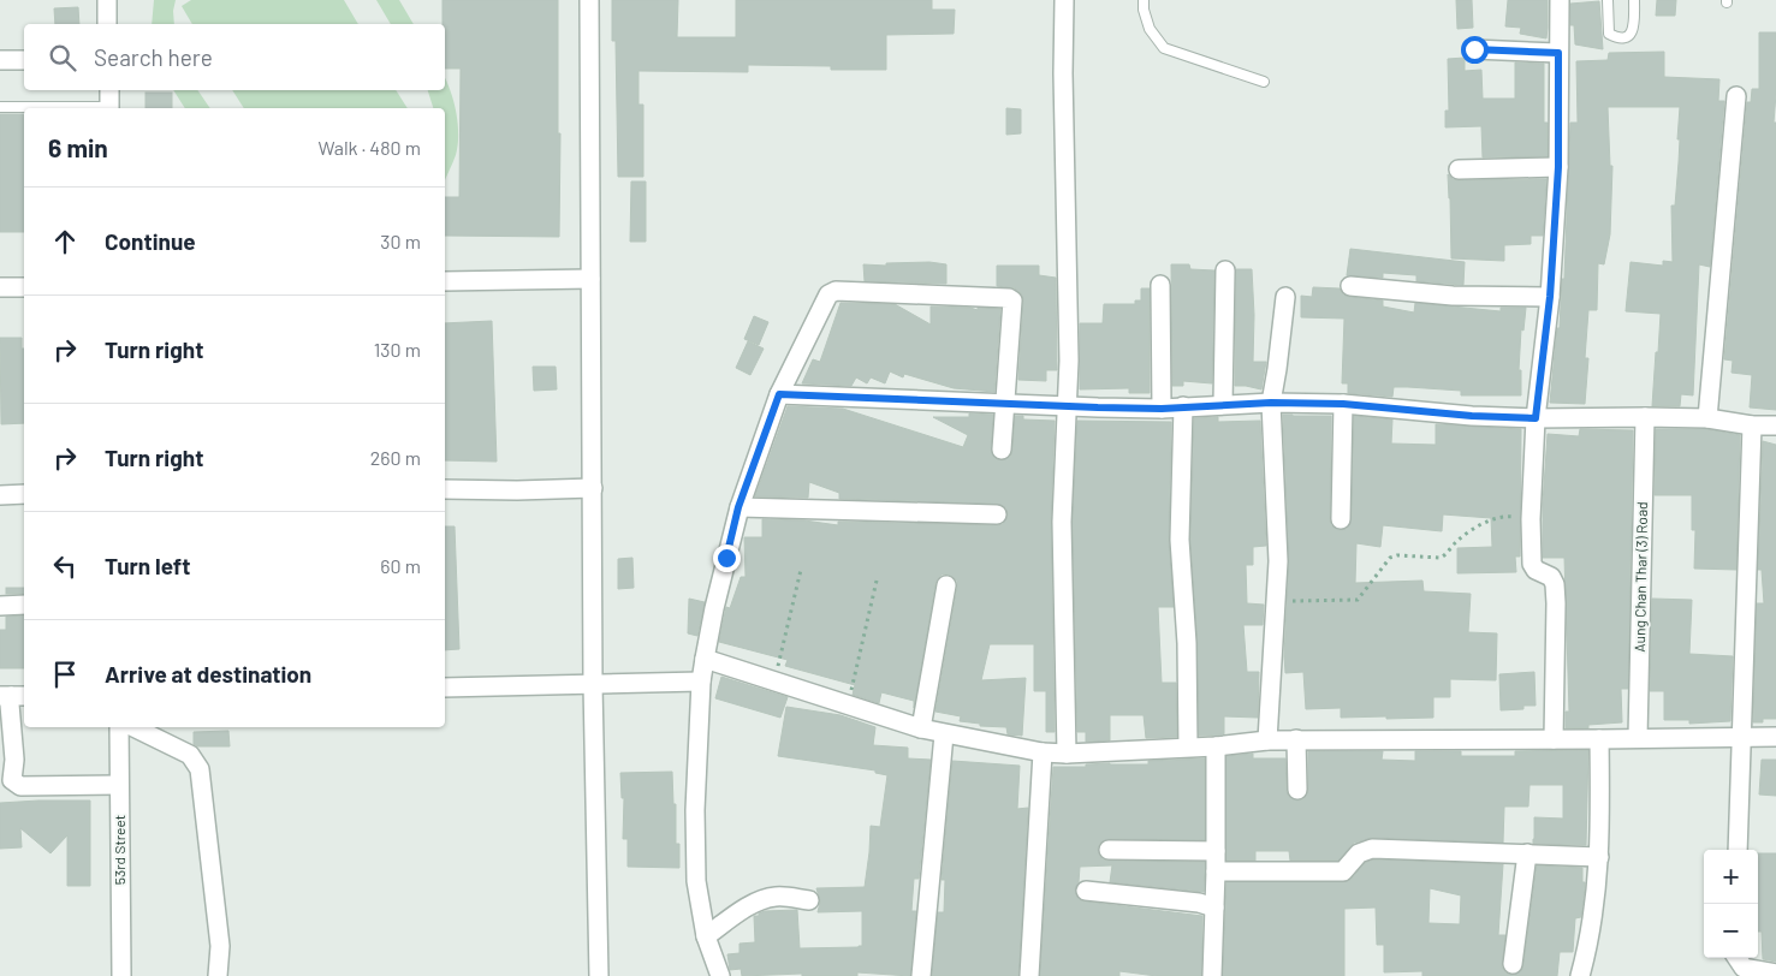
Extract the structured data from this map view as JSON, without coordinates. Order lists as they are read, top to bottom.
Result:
{
  "streets": {
    "street": ["Aung Chan Thar (3) Road", "53rd Street"]
  },
  "page": {
    "search": "Search here",
    "heading": ["6 min", "Walk · 480 m"],
    "list": [
      ["Continue", "30 m"],
      ["Turn right", "130 m"],
      ["Turn right", "260 m"],
      ["Turn left", "60 m"],
      "Arrive at destination"
    ],
    "map_buttons": ["+", "−"]
  }
}
